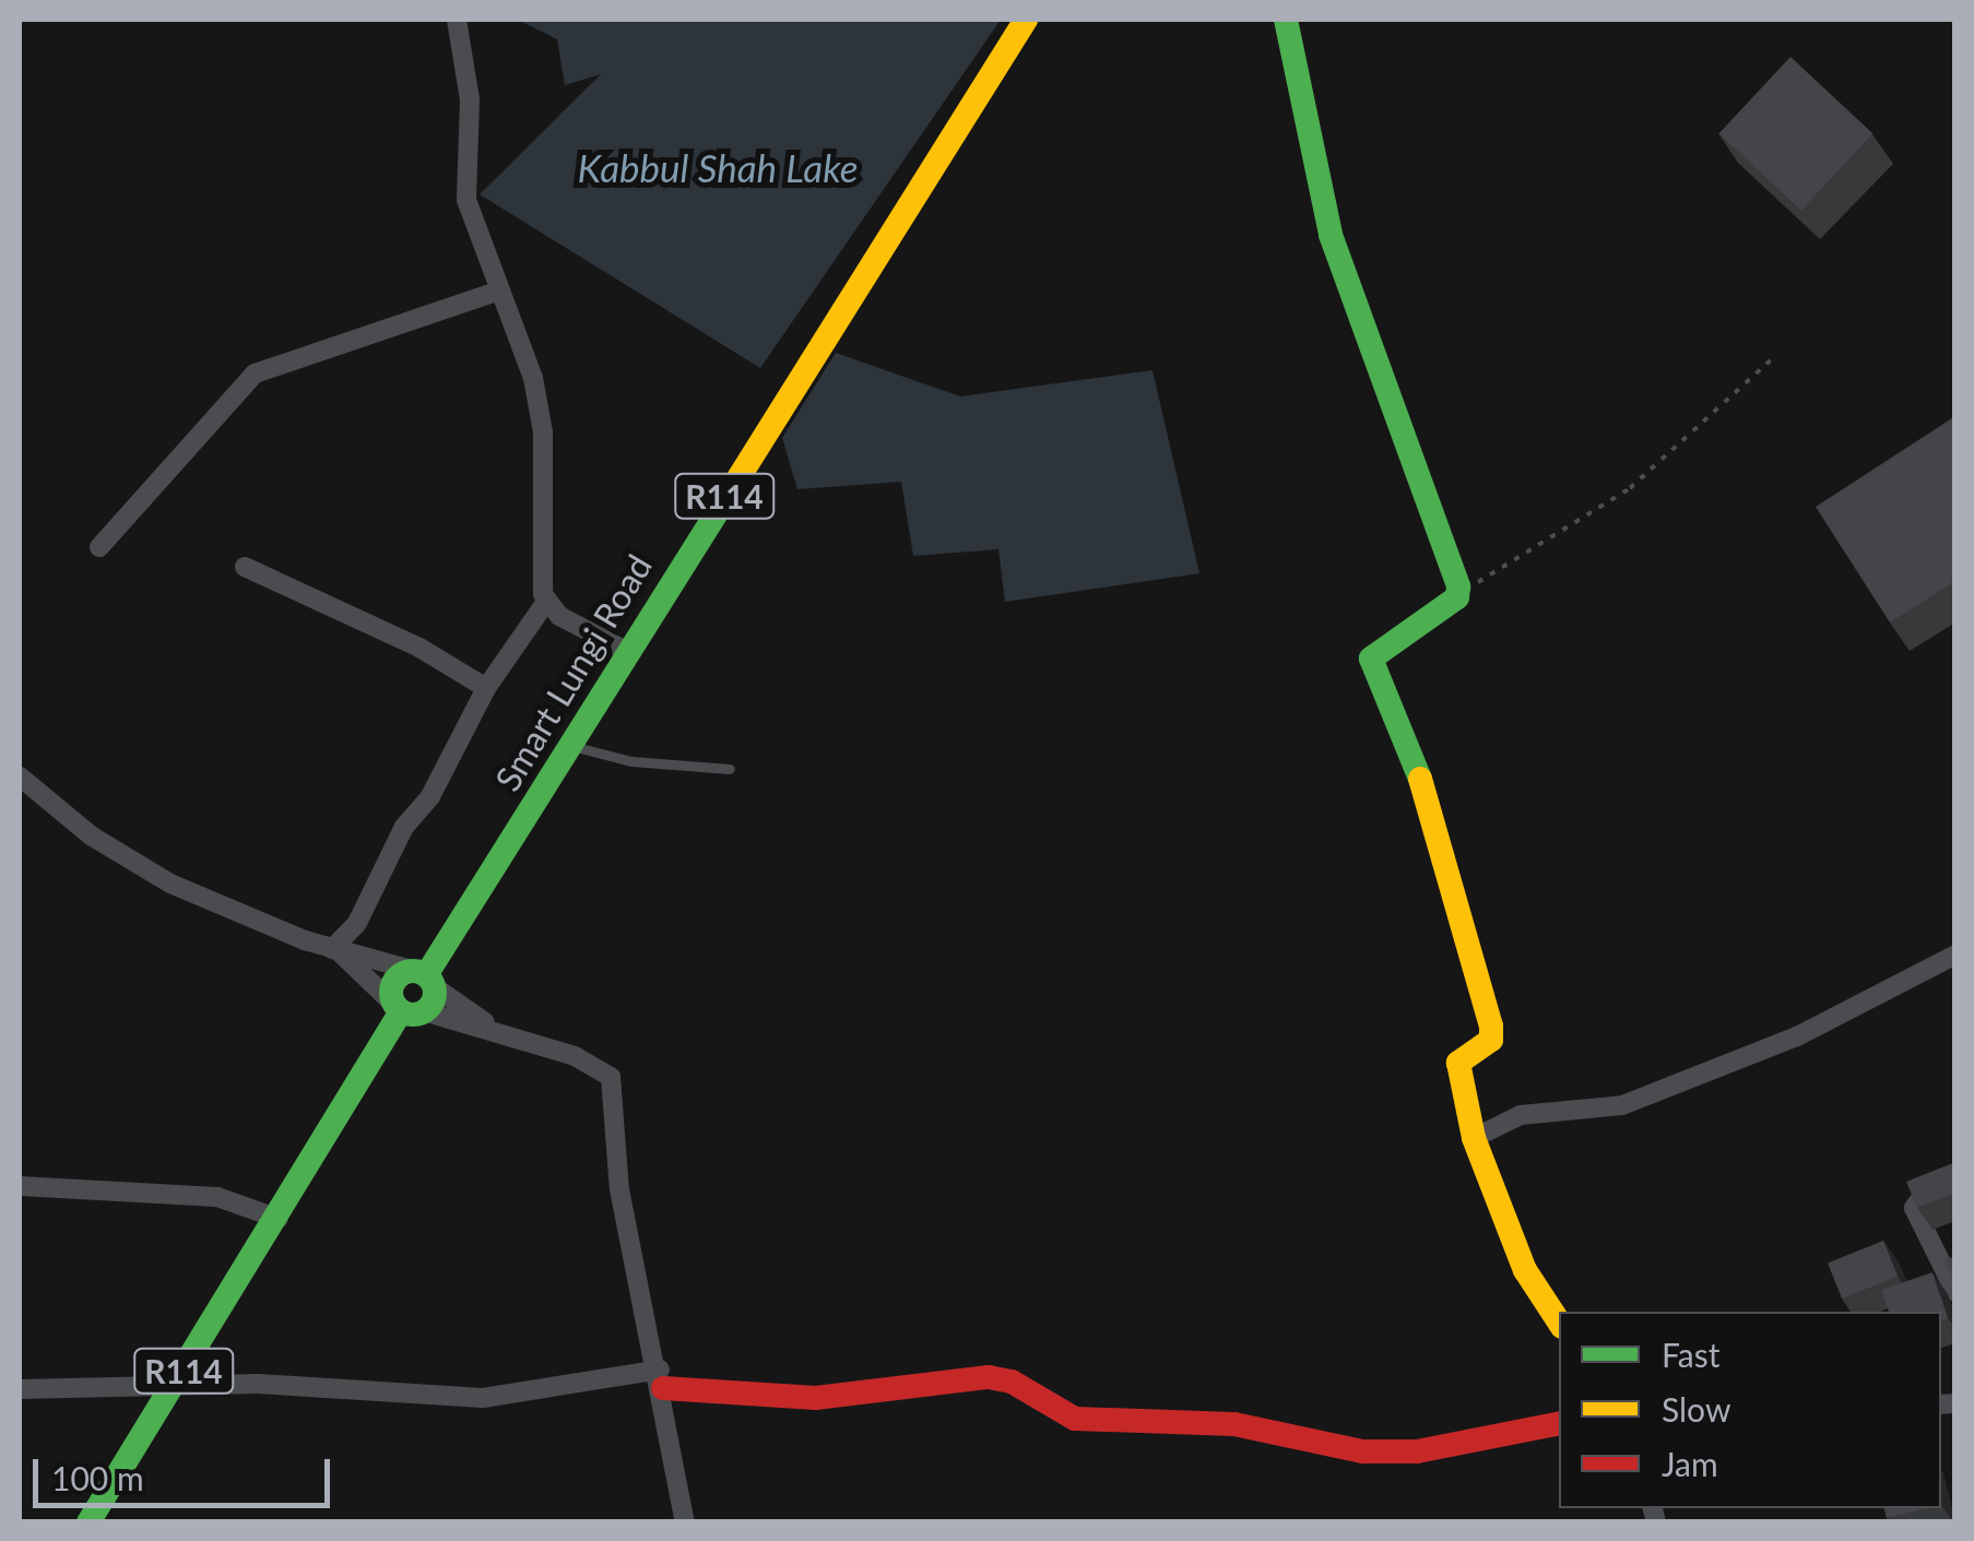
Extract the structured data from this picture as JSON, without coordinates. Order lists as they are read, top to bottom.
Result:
{
  "streets": {
    "street": ["R114", "Smart Lungi Road"]
  },
  "crossings": [
    ["R114", "Smart Lungi Road"]
  ],
  "water": ["Kabbul Shah Lake"],
  "legend": ["Fast", "Slow", "Jam"],
  "scale_bar": "100 m"
}
